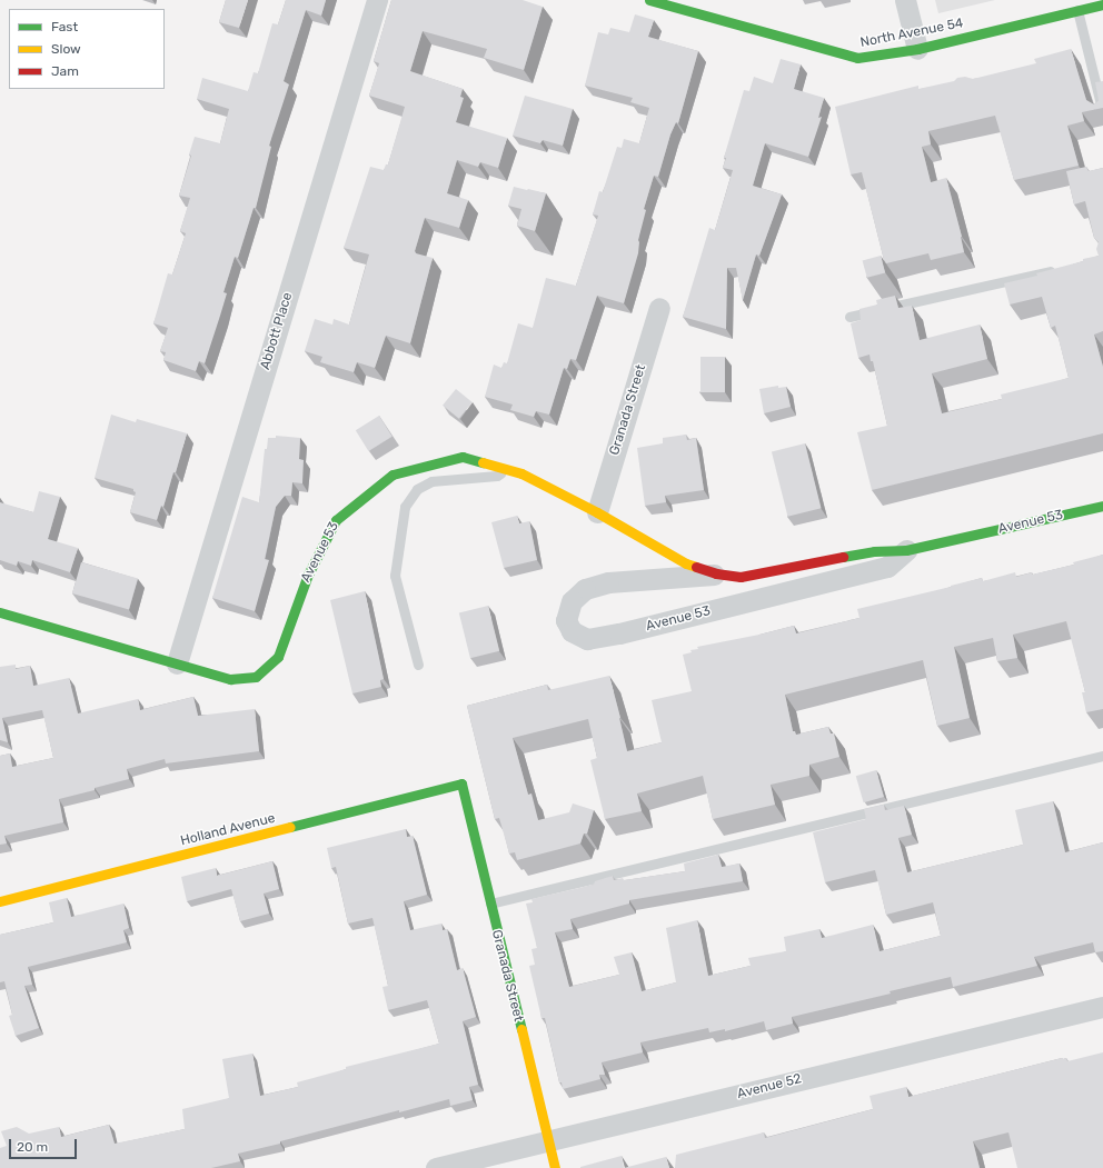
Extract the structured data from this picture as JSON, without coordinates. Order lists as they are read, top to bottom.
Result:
{
  "streets": {
    "street": [
      "North Avenue 54",
      "Abbott Place",
      "Granada Street",
      "Avenue 53",
      "Holland Avenue",
      "Avenue 52"
    ]
  },
  "crossings": [
    ["Abbott Place", "Avenue 53"],
    ["Granada Street", "Avenue 53"],
    ["Granada Street", "Holland Avenue"],
    ["Granada Street", "Avenue 52"]
  ],
  "legend": ["Fast", "Slow", "Jam"],
  "scale_bar": "20 m"
}
